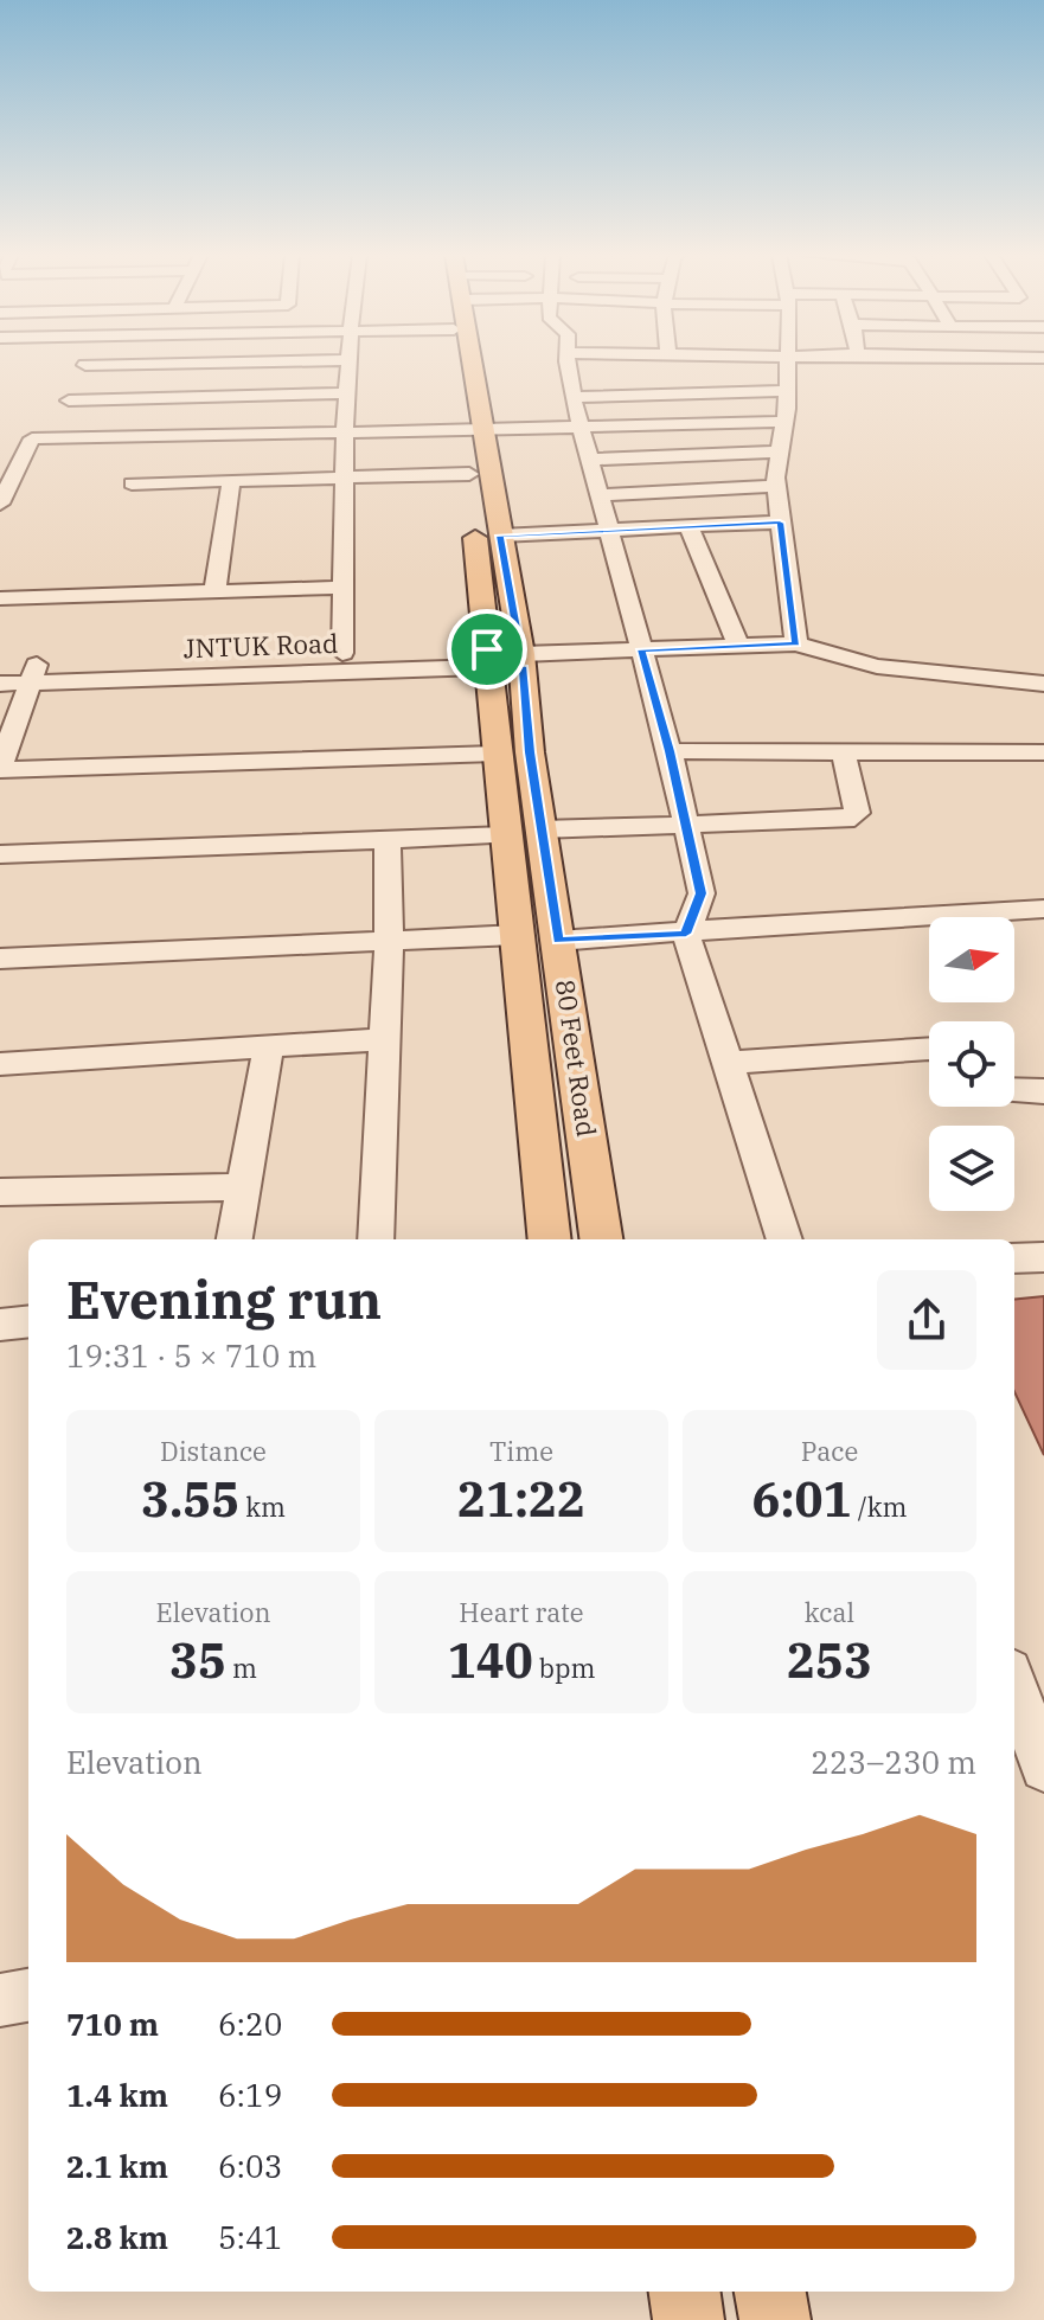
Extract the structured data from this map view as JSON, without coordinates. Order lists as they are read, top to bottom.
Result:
{
  "streets": {
    "main road": ["80 Feet Road"],
    "street": ["JNTUK Road"]
  },
  "crossings": [
    ["JNTUK Road", "80 Feet Road"]
  ],
  "north": "right",
  "page": {
    "heading": ["Evening run", "19:31 · 5 × 710 m"],
    "stats": [
      ["Distance", "3.55 km"],
      ["Time", "21:22"],
      ["Pace", "6:01 /km"],
      ["Elevation", "35 m"],
      ["Heart rate", "140 bpm"],
      ["kcal", "253"]
    ],
    "chart": ["Elevation", "223–230 m"],
    "list": [
      {
        "name": "710 m",
        "note": "6:20"
      },
      {
        "name": "1.4 km",
        "note": "6:19"
      },
      {
        "name": "2.1 km",
        "note": "6:03"
      },
      {
        "name": "2.8 km",
        "note": "5:41"
      }
    ]
  }
}
